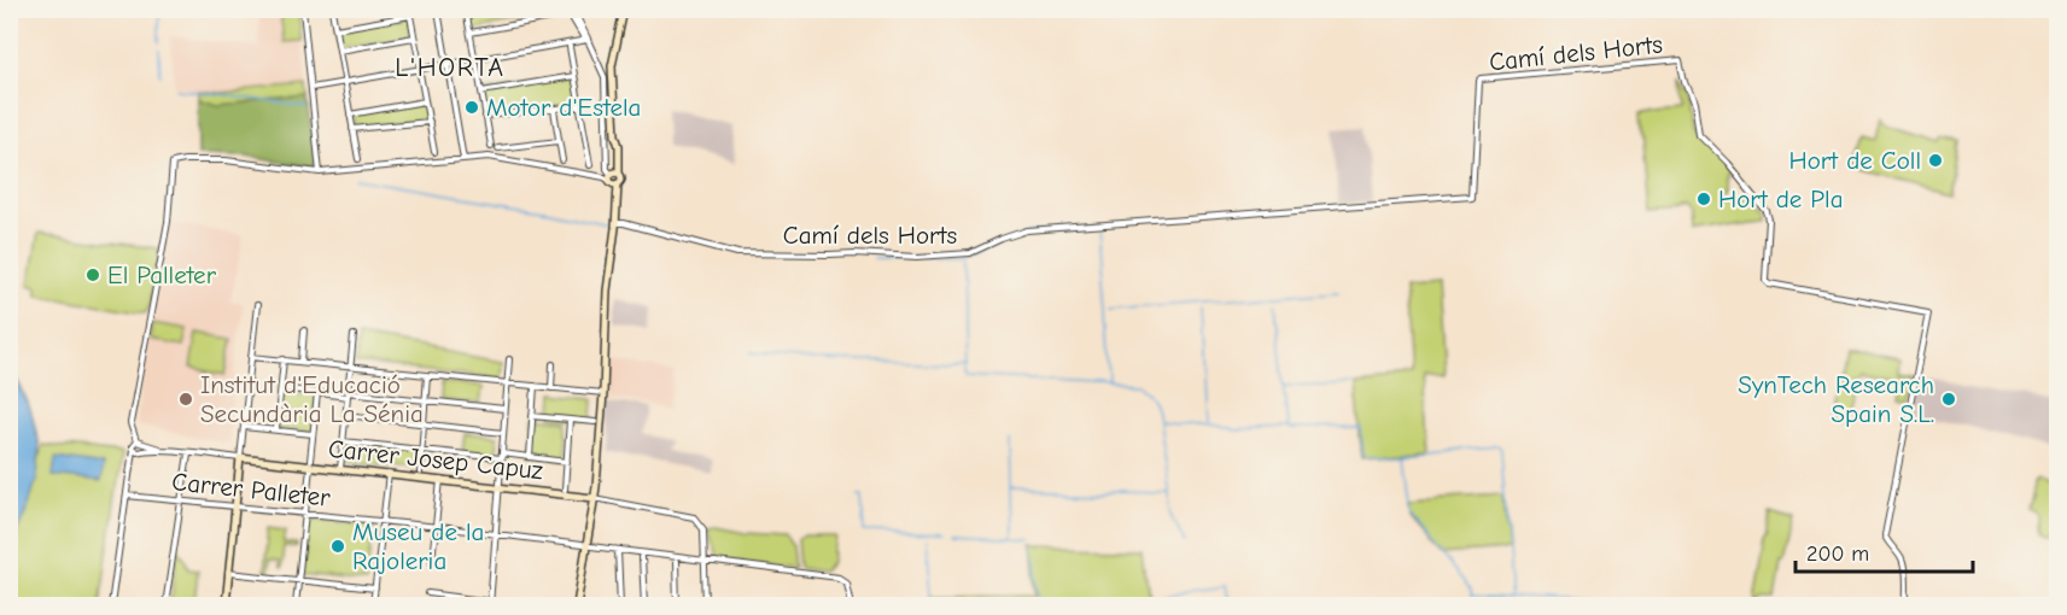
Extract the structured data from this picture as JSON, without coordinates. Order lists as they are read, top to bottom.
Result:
{
  "streets": {
    "street": ["Camí dels Horts", "Carrer Josep Capuz", "Carrer Palleter"]
  },
  "crossings": [
    ["Carrer Josep Capuz", "Carrer Palleter"]
  ],
  "districts": ["L'HORTA"],
  "places": [
    "Motor d'Estela",
    "Hort de Coll",
    "Hort de Pla",
    "El Palleter",
    "Institut d'Educació Secundària La Sénia",
    "SynTech Research Spain S.L.",
    "Museu de la Rajoleria"
  ],
  "scale_bar": "200 m"
}
